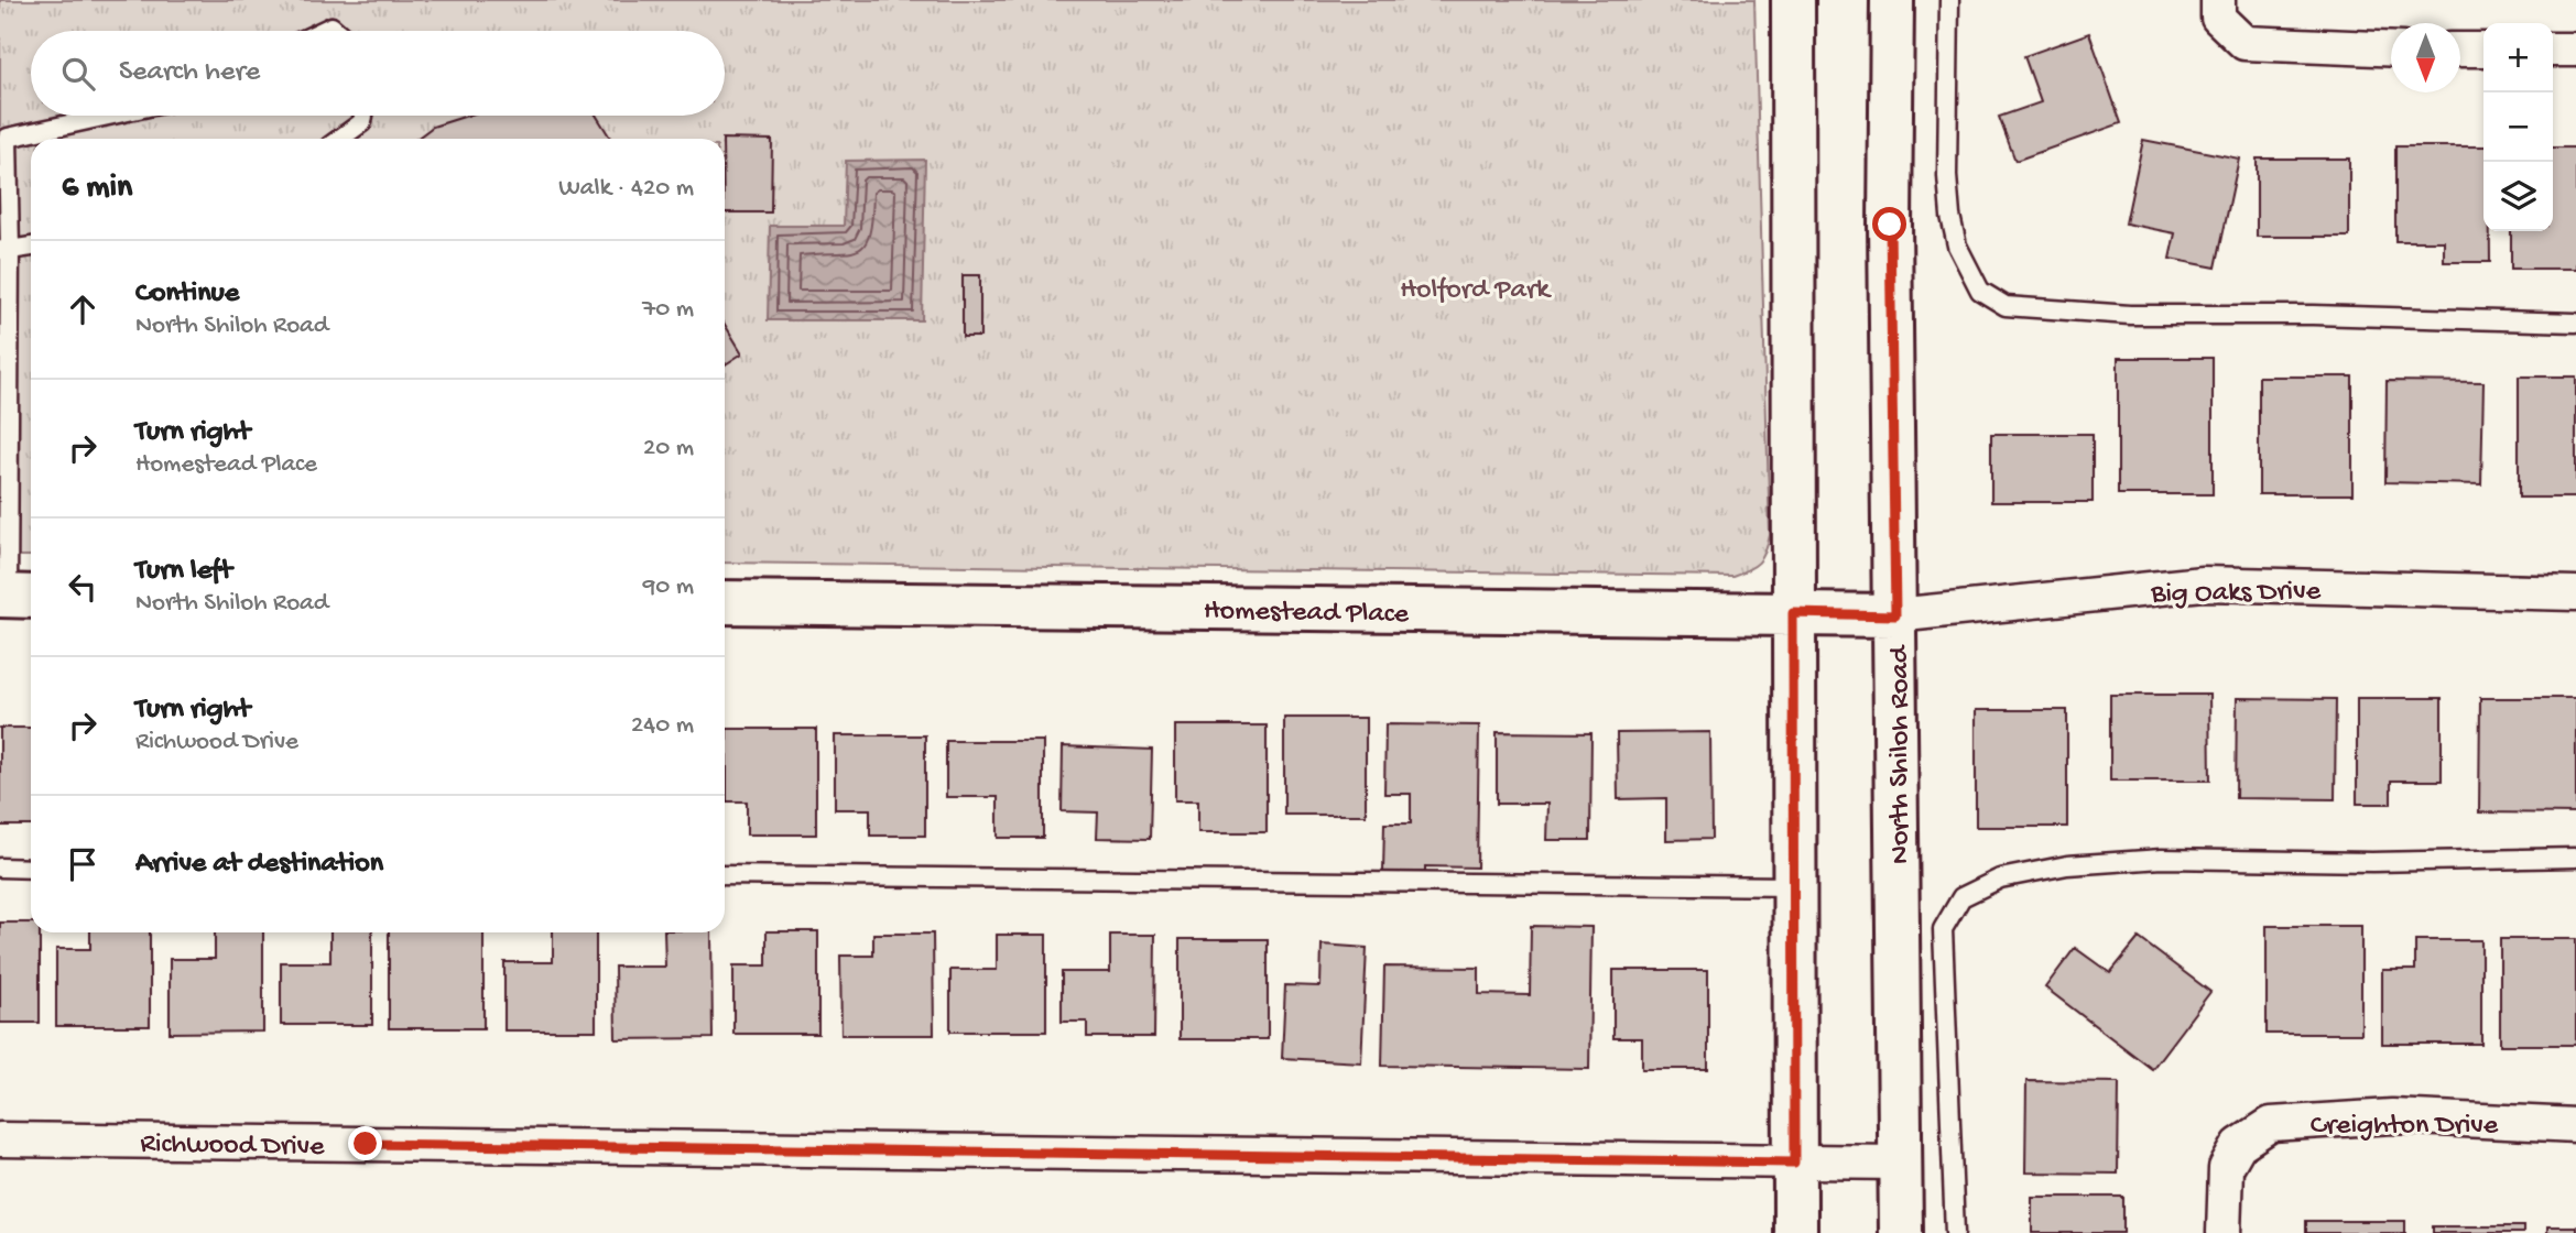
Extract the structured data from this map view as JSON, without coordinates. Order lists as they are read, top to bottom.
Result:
{
  "streets": {
    "main road": ["Homestead Place", "North Shiloh Road"],
    "street": ["Big Oaks Drive", "Creighton Drive", "Richwood Drive"]
  },
  "crossings": [
    ["Big Oaks Drive", "Homestead Place"],
    ["Big Oaks Drive", "North Shiloh Road"],
    ["Homestead Place", "North Shiloh Road"],
    ["North Shiloh Road", "Richwood Drive"]
  ],
  "parks": ["Holford Park"],
  "north": "bottom",
  "page": {
    "map_buttons": ["+", "−"],
    "search": "Search here",
    "heading": ["6 min", "Walk · 420 m"],
    "list": [
      ["Continue", "North Shiloh Road", "70 m"],
      ["Turn right", "Homestead Place", "20 m"],
      ["Turn left", "North Shiloh Road", "90 m"],
      ["Turn right", "Richwood Drive", "240 m"],
      "Arrive at destination"
    ]
  }
}
